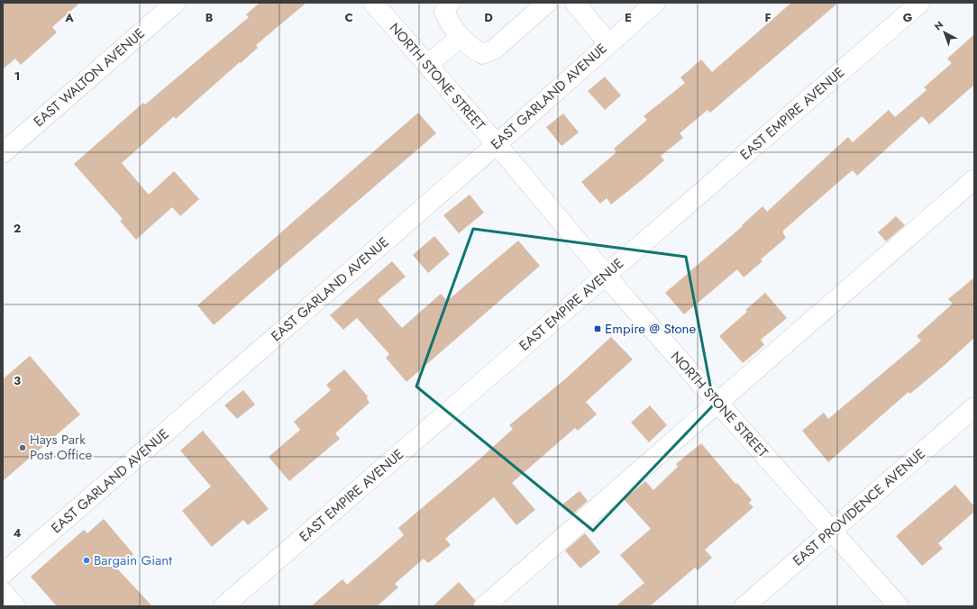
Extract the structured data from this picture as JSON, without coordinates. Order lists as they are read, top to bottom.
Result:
{
  "streets": {
    "street": [
      "NORTH STONE STREET",
      "EAST WALTON AVENUE",
      "EAST GARLAND AVENUE",
      "EAST EMPIRE AVENUE",
      "EAST PROVIDENCE AVENUE"
    ]
  },
  "crossings": [
    ["NORTH STONE STREET", "EAST GARLAND AVENUE"],
    ["NORTH STONE STREET", "EAST EMPIRE AVENUE"],
    ["NORTH STONE STREET", "EAST PROVIDENCE AVENUE"]
  ],
  "places": {
    "transit": ["Empire @ Stone"],
    "other": ["Hays Park Post Office", "Bargain Giant"]
  },
  "north": "top left",
  "grid": {
    "columns": [
      "A",
      "B",
      "C",
      "D",
      "E",
      "F",
      "G"
    ],
    "rows": [
      "1",
      "2",
      "3",
      "4"
    ]
  }
}
